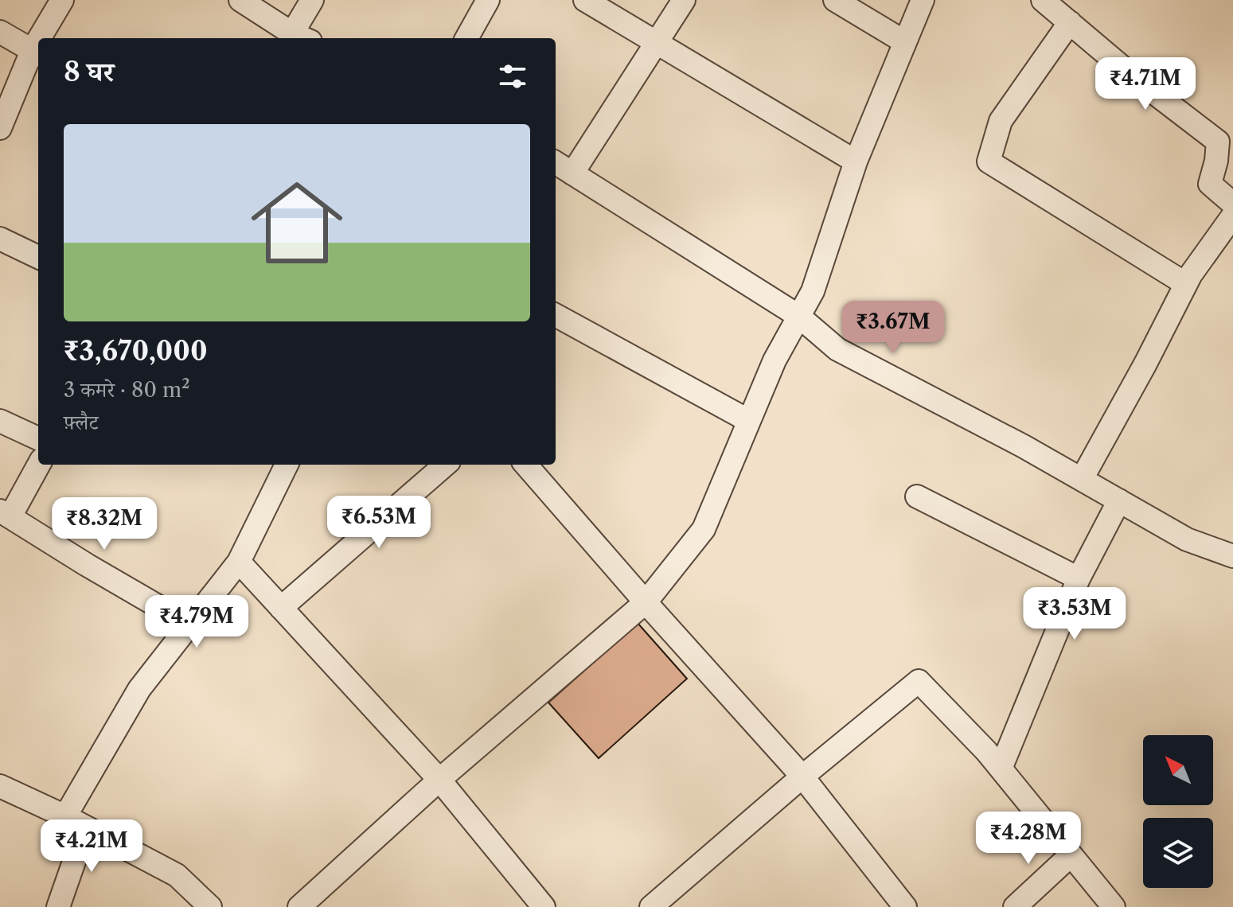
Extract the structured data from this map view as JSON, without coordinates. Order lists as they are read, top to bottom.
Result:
{
  "north": "top left",
  "page": {
    "heading": "8 घर",
    "price": [
      "₹4.71M",
      "₹3.67M",
      "₹6.53M",
      "₹8.32M",
      "₹3.53M",
      "₹4.79M",
      "₹4.28M",
      "₹4.21M"
    ],
    "list": [
      {
        "name": "₹3,670,000",
        "note": "3 कमरे · 80 m² · फ़्लैट"
      }
    ]
  }
}
